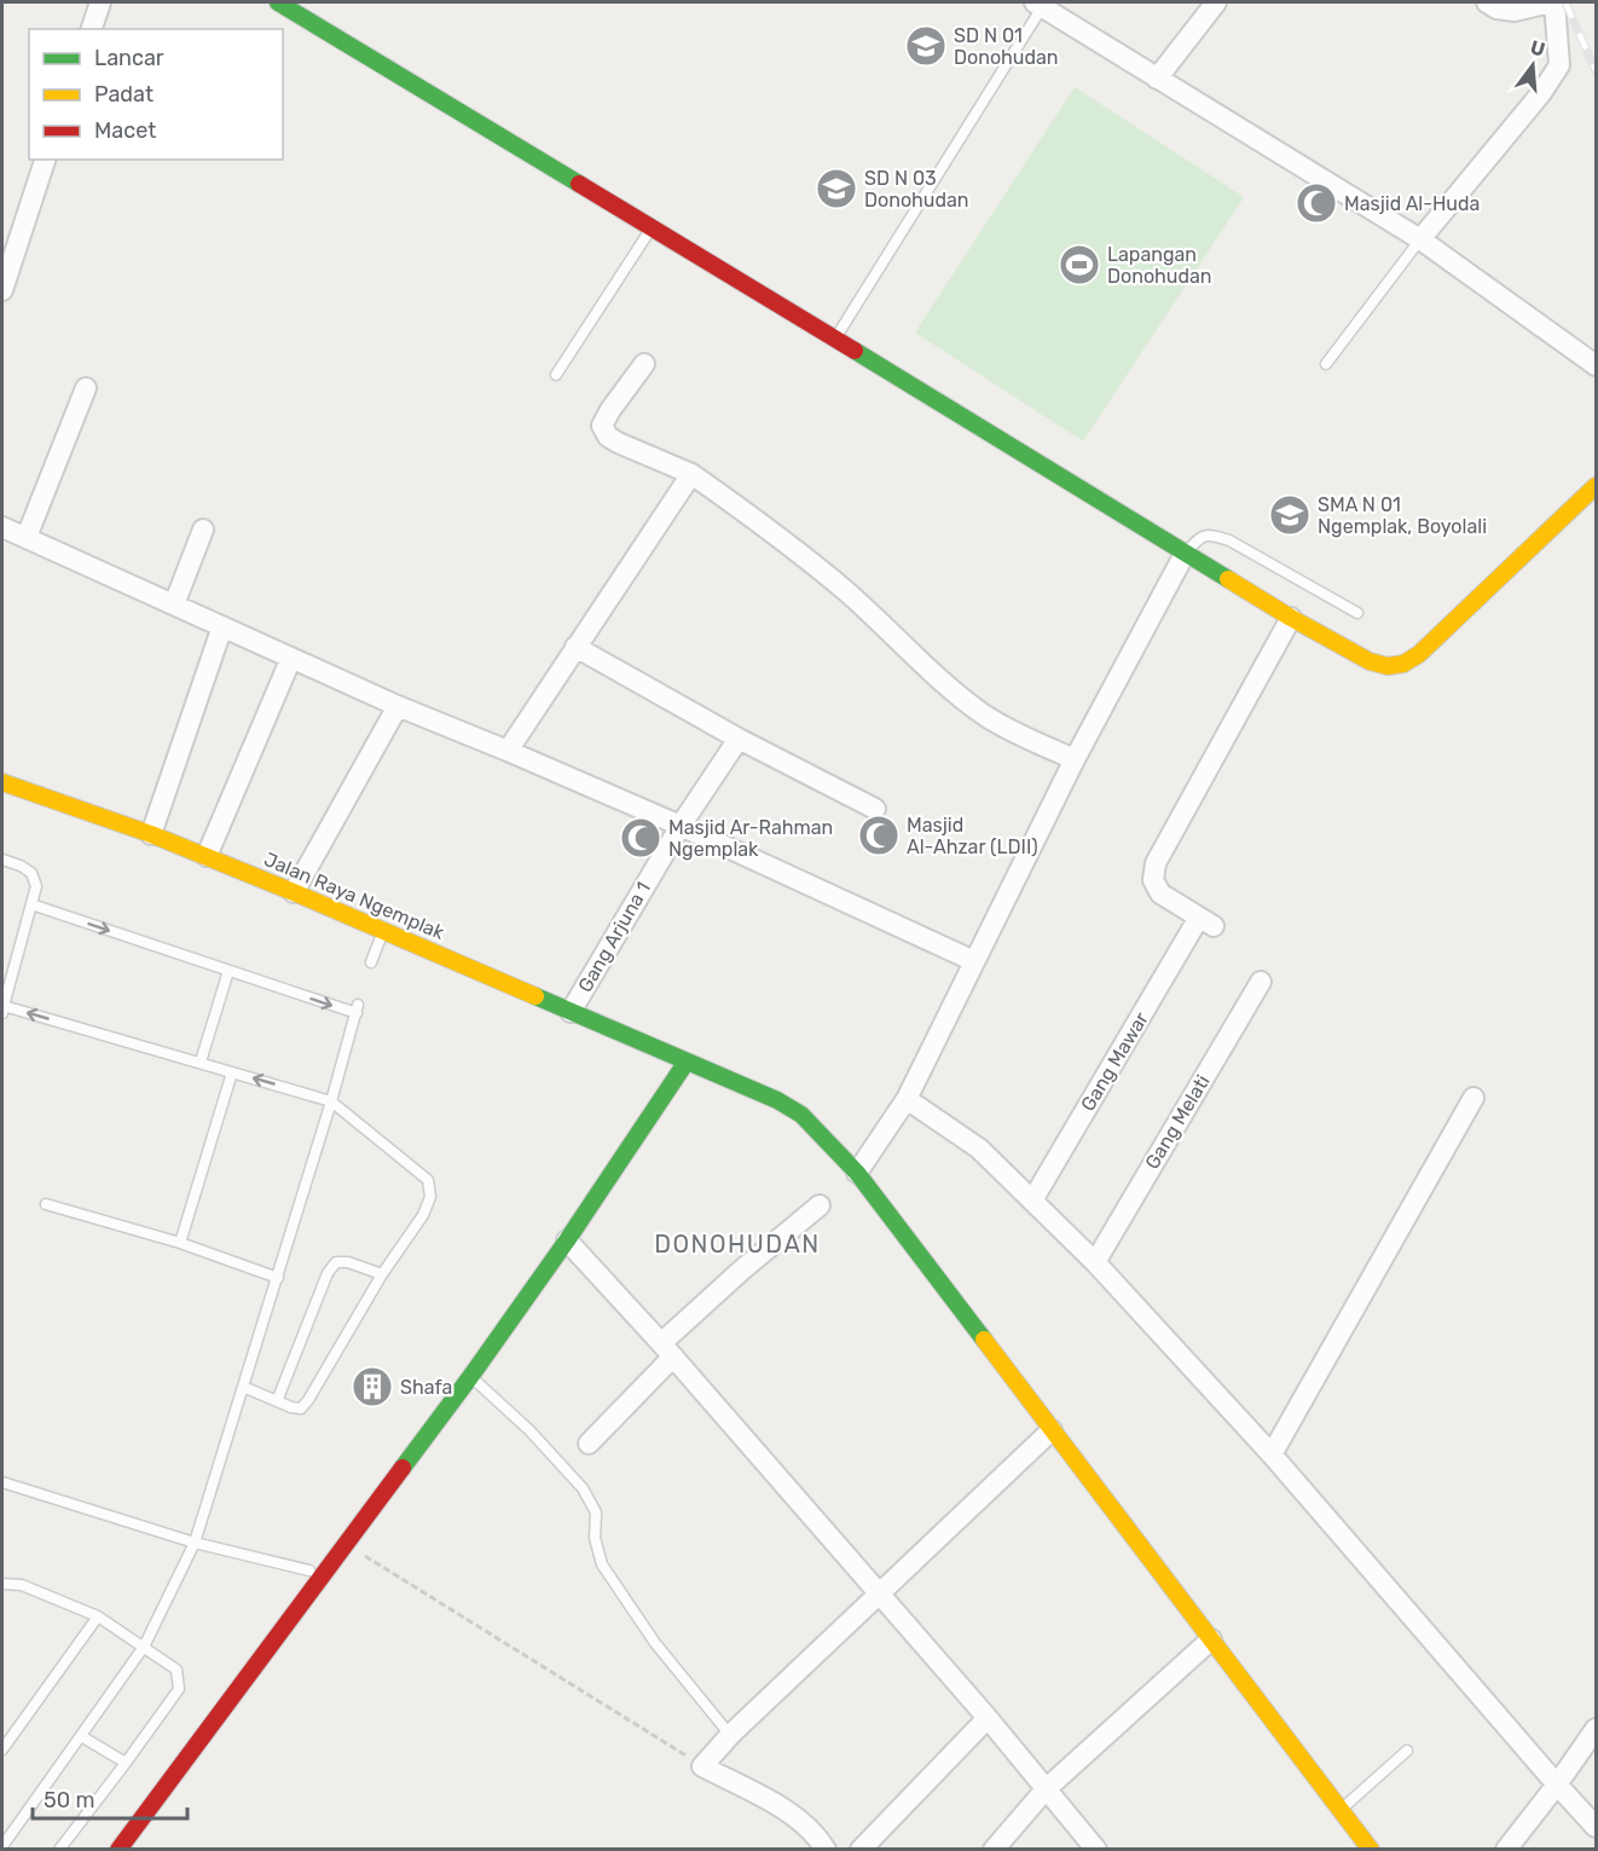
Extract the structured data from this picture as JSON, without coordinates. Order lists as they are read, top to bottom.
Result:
{
  "streets": {
    "main road": ["Jalan Raya Ngemplak"],
    "street": ["Gang Arjuna 1", "Gang Mawar", "Gang Melati"]
  },
  "crossings": [
    ["Jalan Raya Ngemplak", "Gang Arjuna 1"]
  ],
  "districts": ["DONOHUDAN"],
  "places": {
    "school or university": ["SD N 01 Donohudan", "SD N 03 Donohudan", "SMA N 01 Ngemplak, Boyolali"],
    "mosque": ["Masjid Al-Huda", "Masjid Al-Ahzar (LDII)", "Masjid Ar-Rahman Ngemplak"],
    "sports": ["Lapangan Donohudan"],
    "building": ["Shafa"]
  },
  "legend": ["Lancar", "Padat", "Macet"],
  "scale_bar": "50 m",
  "north": "top"
}
